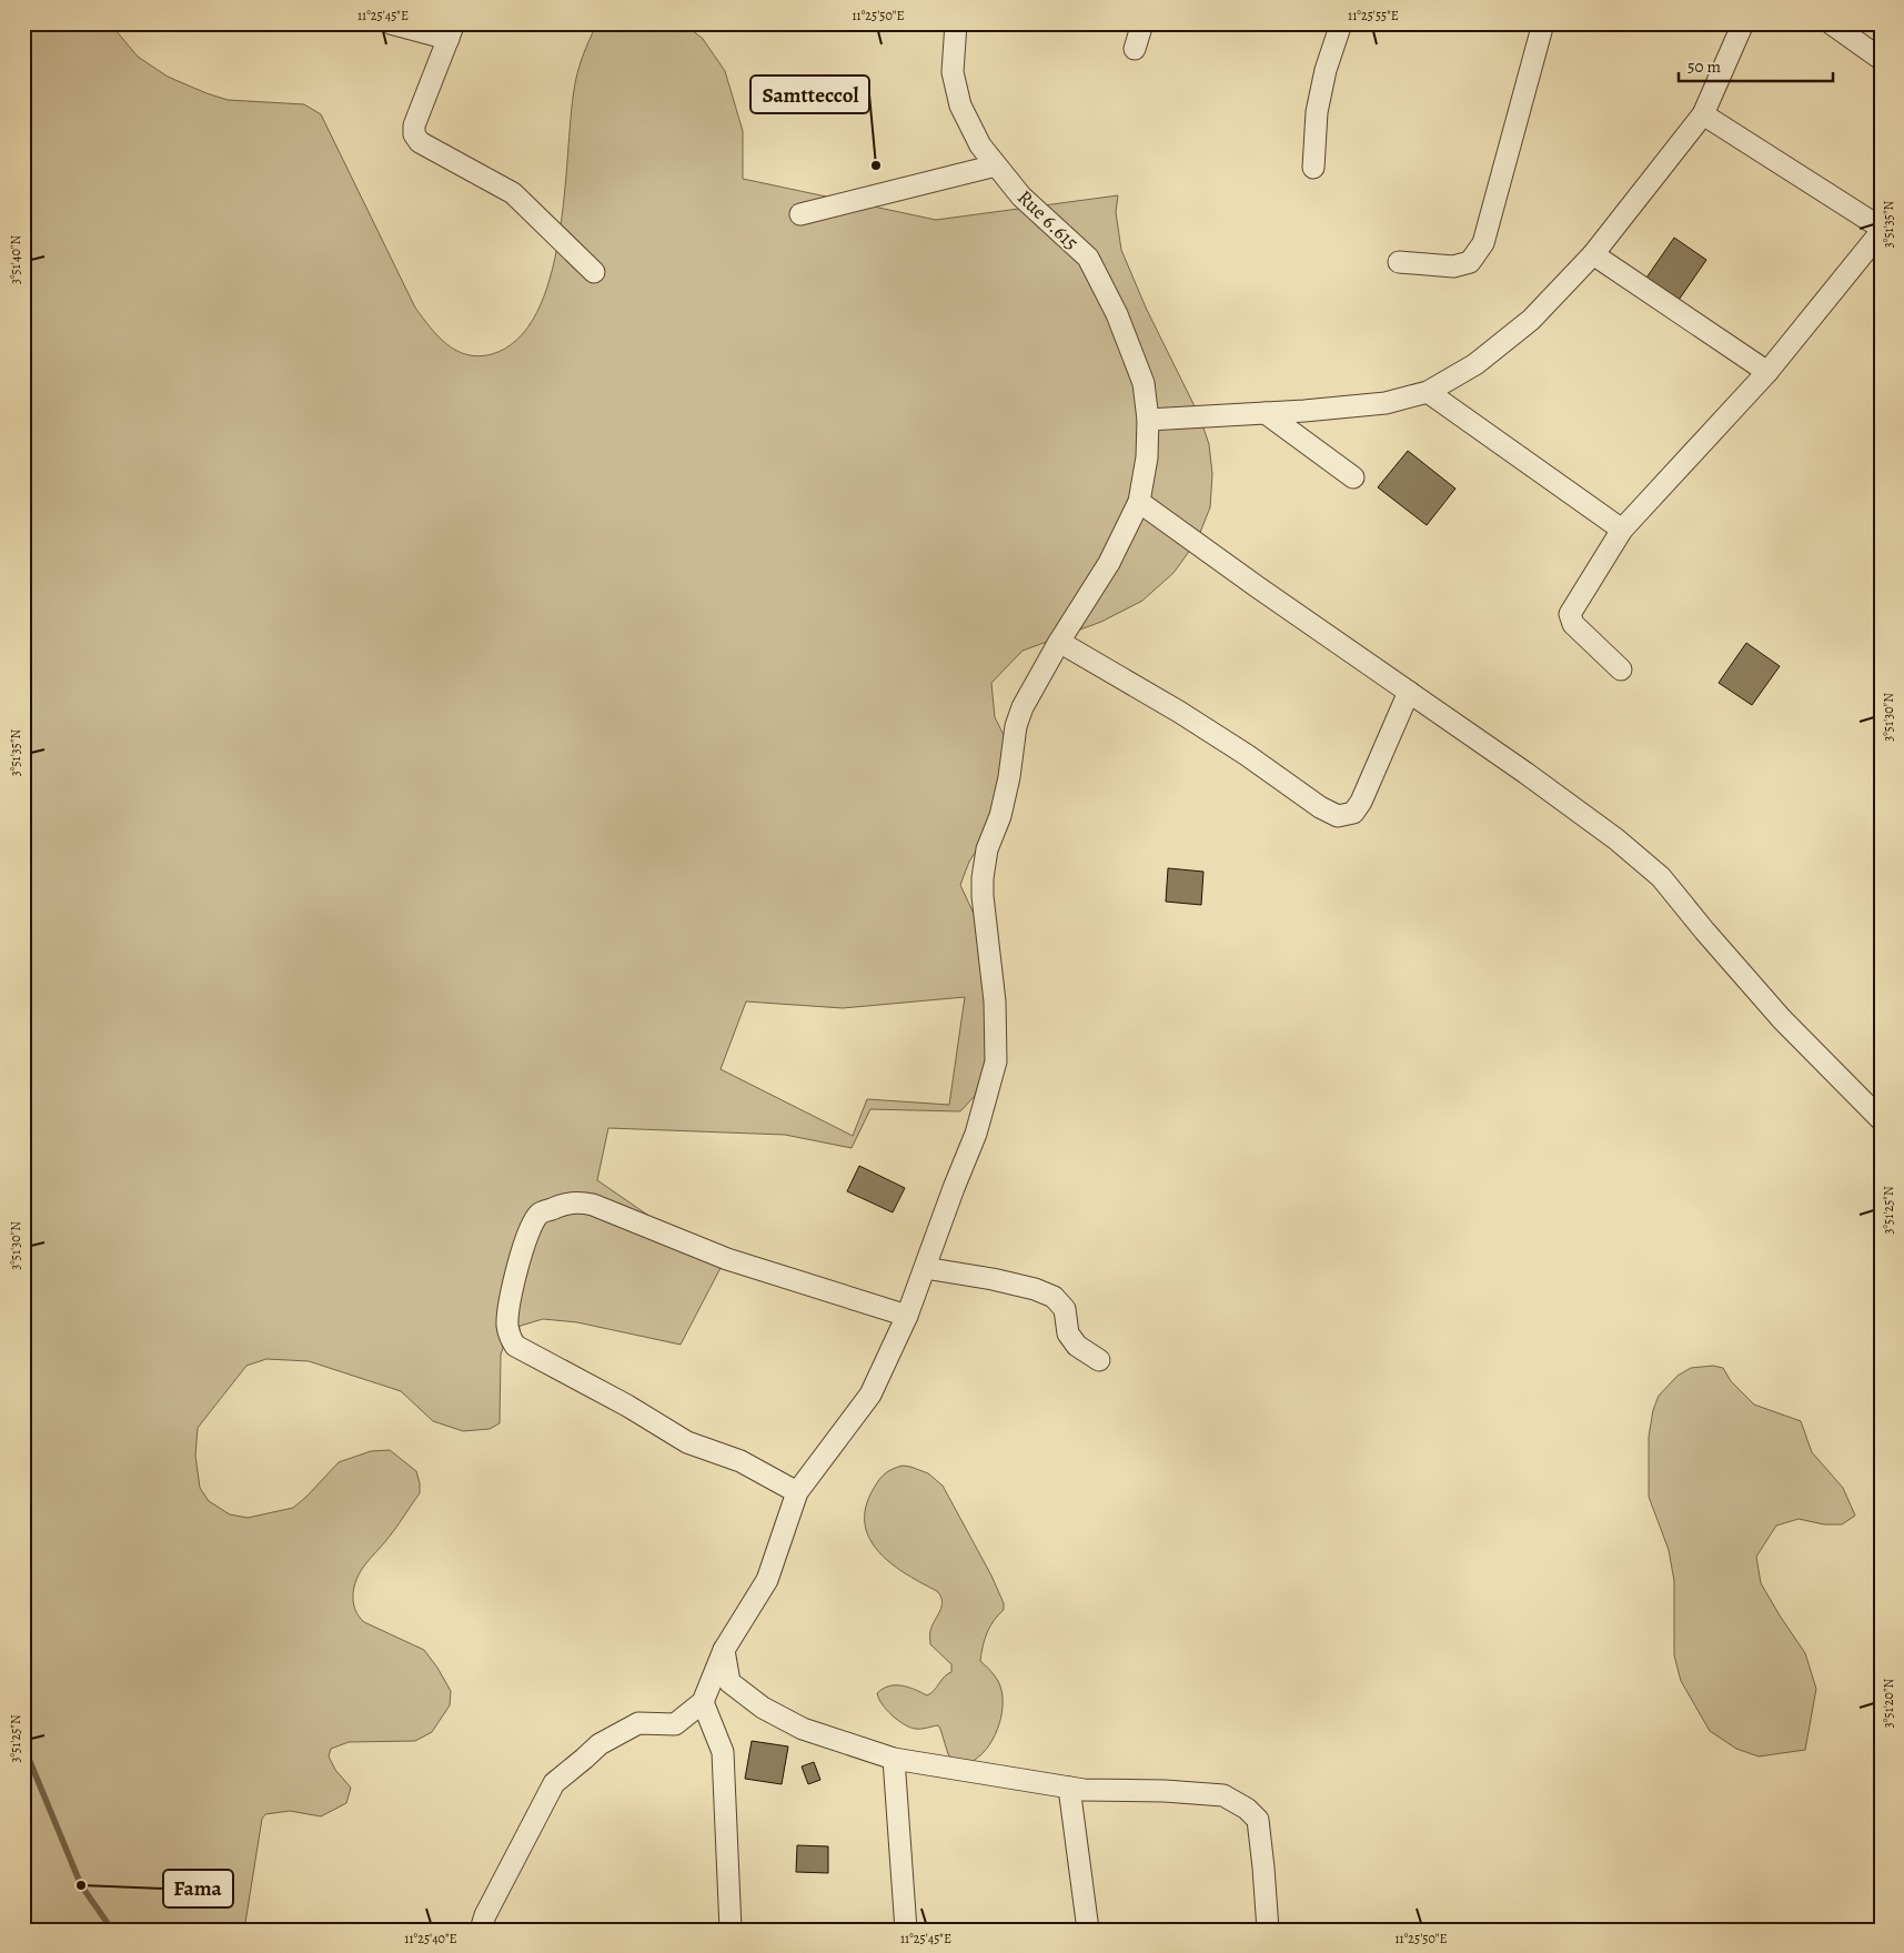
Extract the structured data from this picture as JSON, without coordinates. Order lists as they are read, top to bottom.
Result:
{
  "streets": {
    "street": ["Rue 6.615"]
  },
  "places": ["Samtteccol", "Fama"],
  "scale_bar": "50 m",
  "coordinates": [
    "11°25'45\"E",
    "11°25'50\"E",
    "11°25'55\"E",
    "3°51'35\"N",
    "3°51'40\"N",
    "3°51'30\"N",
    "3°51'25\"N",
    "3°51'20\"N",
    "11°25'40\"E"
  ]
}
